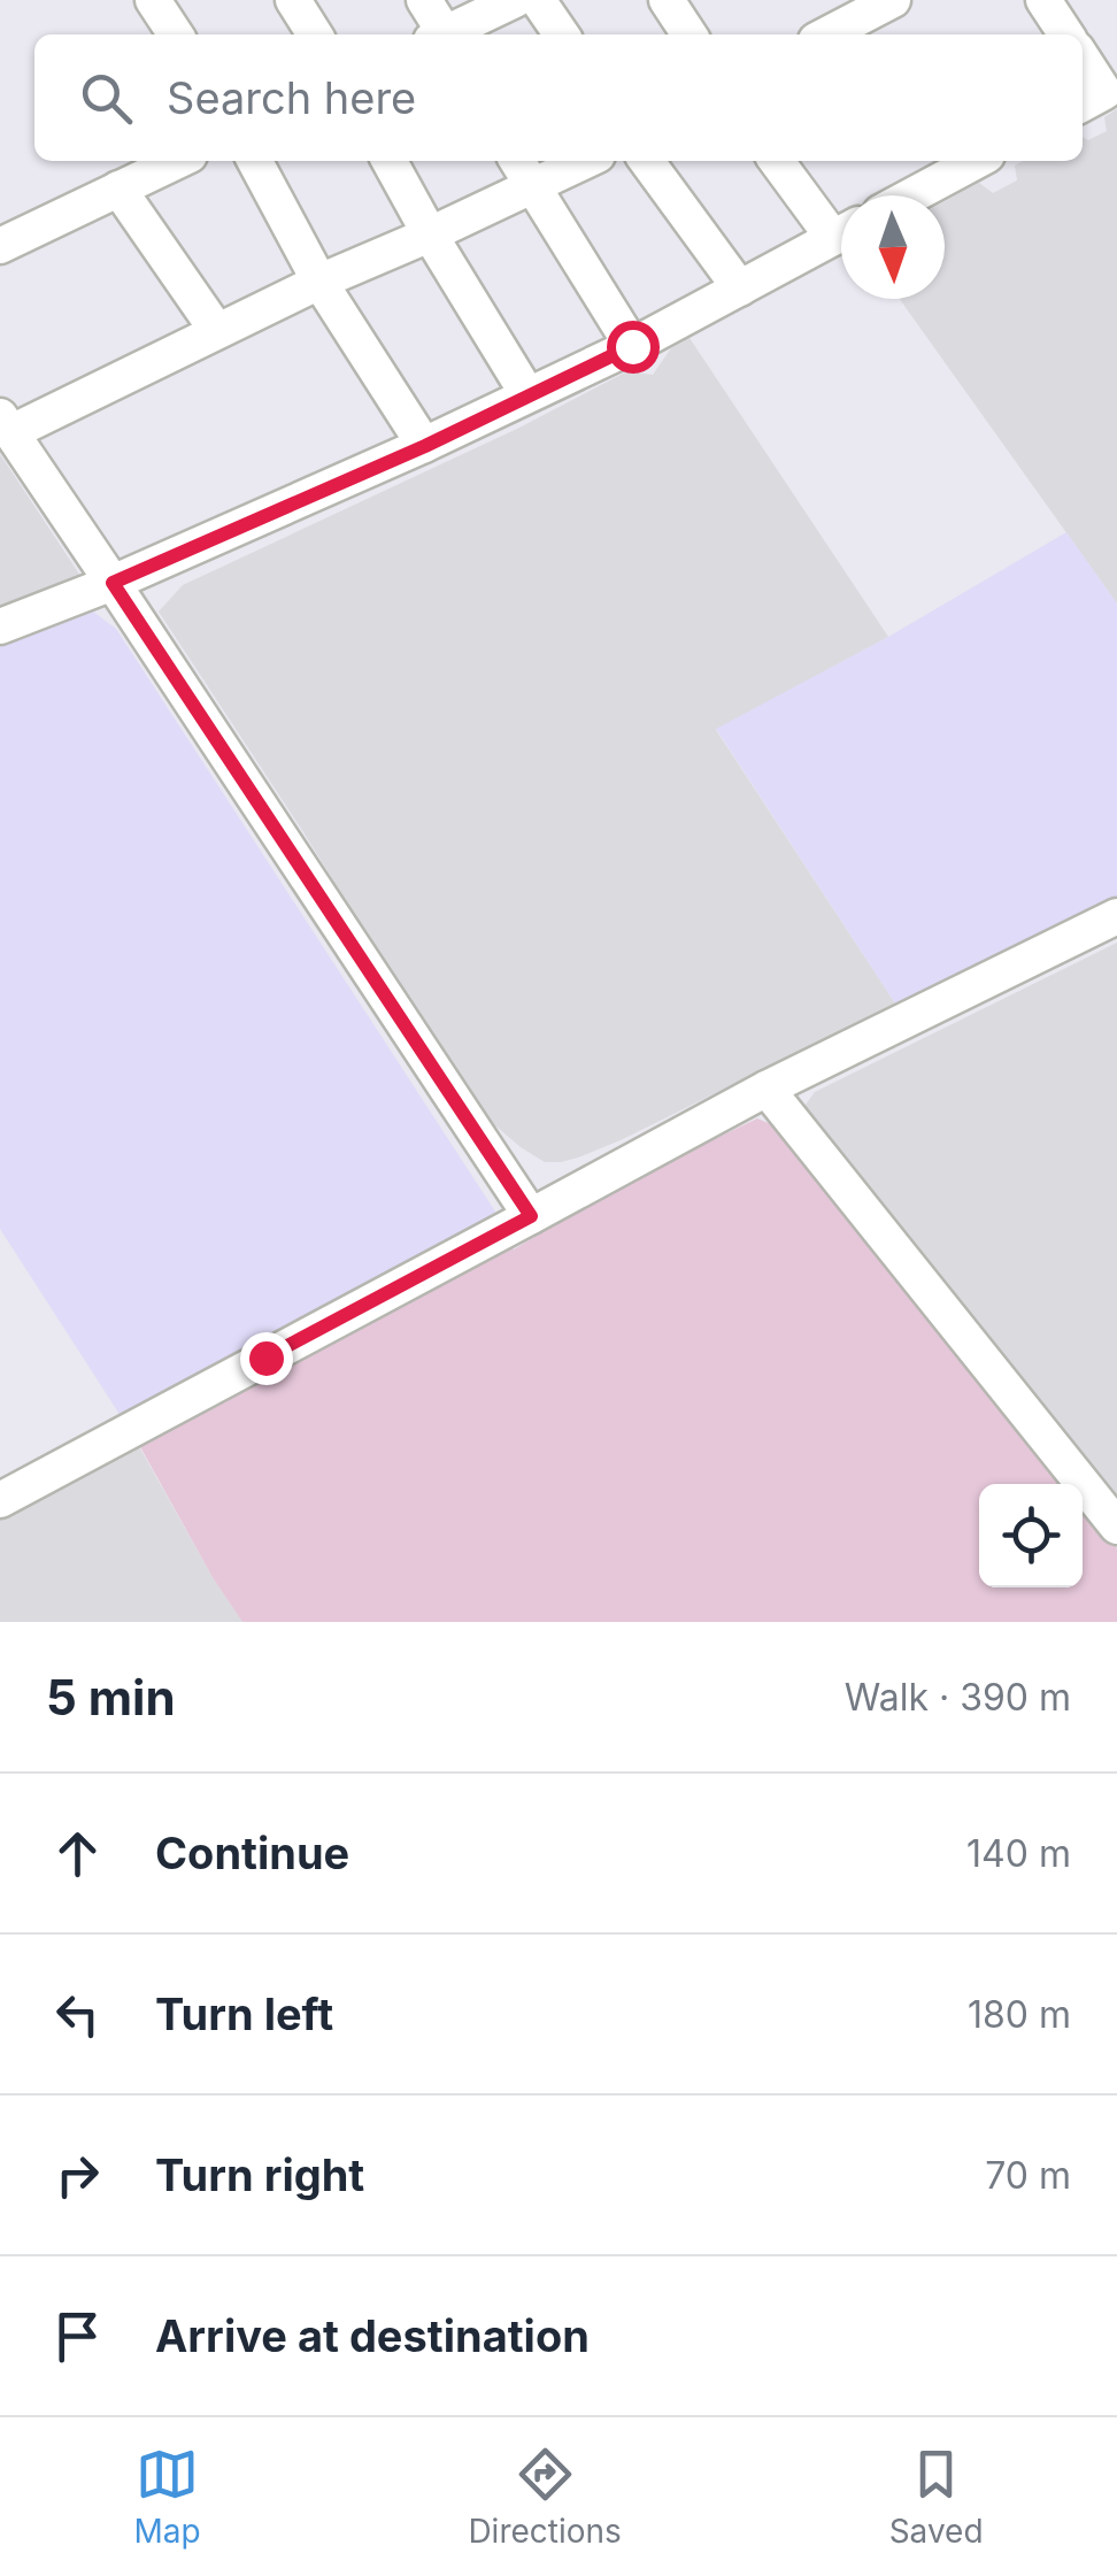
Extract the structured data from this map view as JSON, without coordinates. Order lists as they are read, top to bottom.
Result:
{
  "north": "bottom",
  "page": {
    "search": "Search here",
    "heading": ["5 min", "Walk · 390 m"],
    "list": [
      ["Continue", "140 m"],
      ["Turn left", "180 m"],
      ["Turn right", "70 m"],
      "Arrive at destination"
    ],
    "nav": ["Map", "Directions", "Saved"]
  }
}
